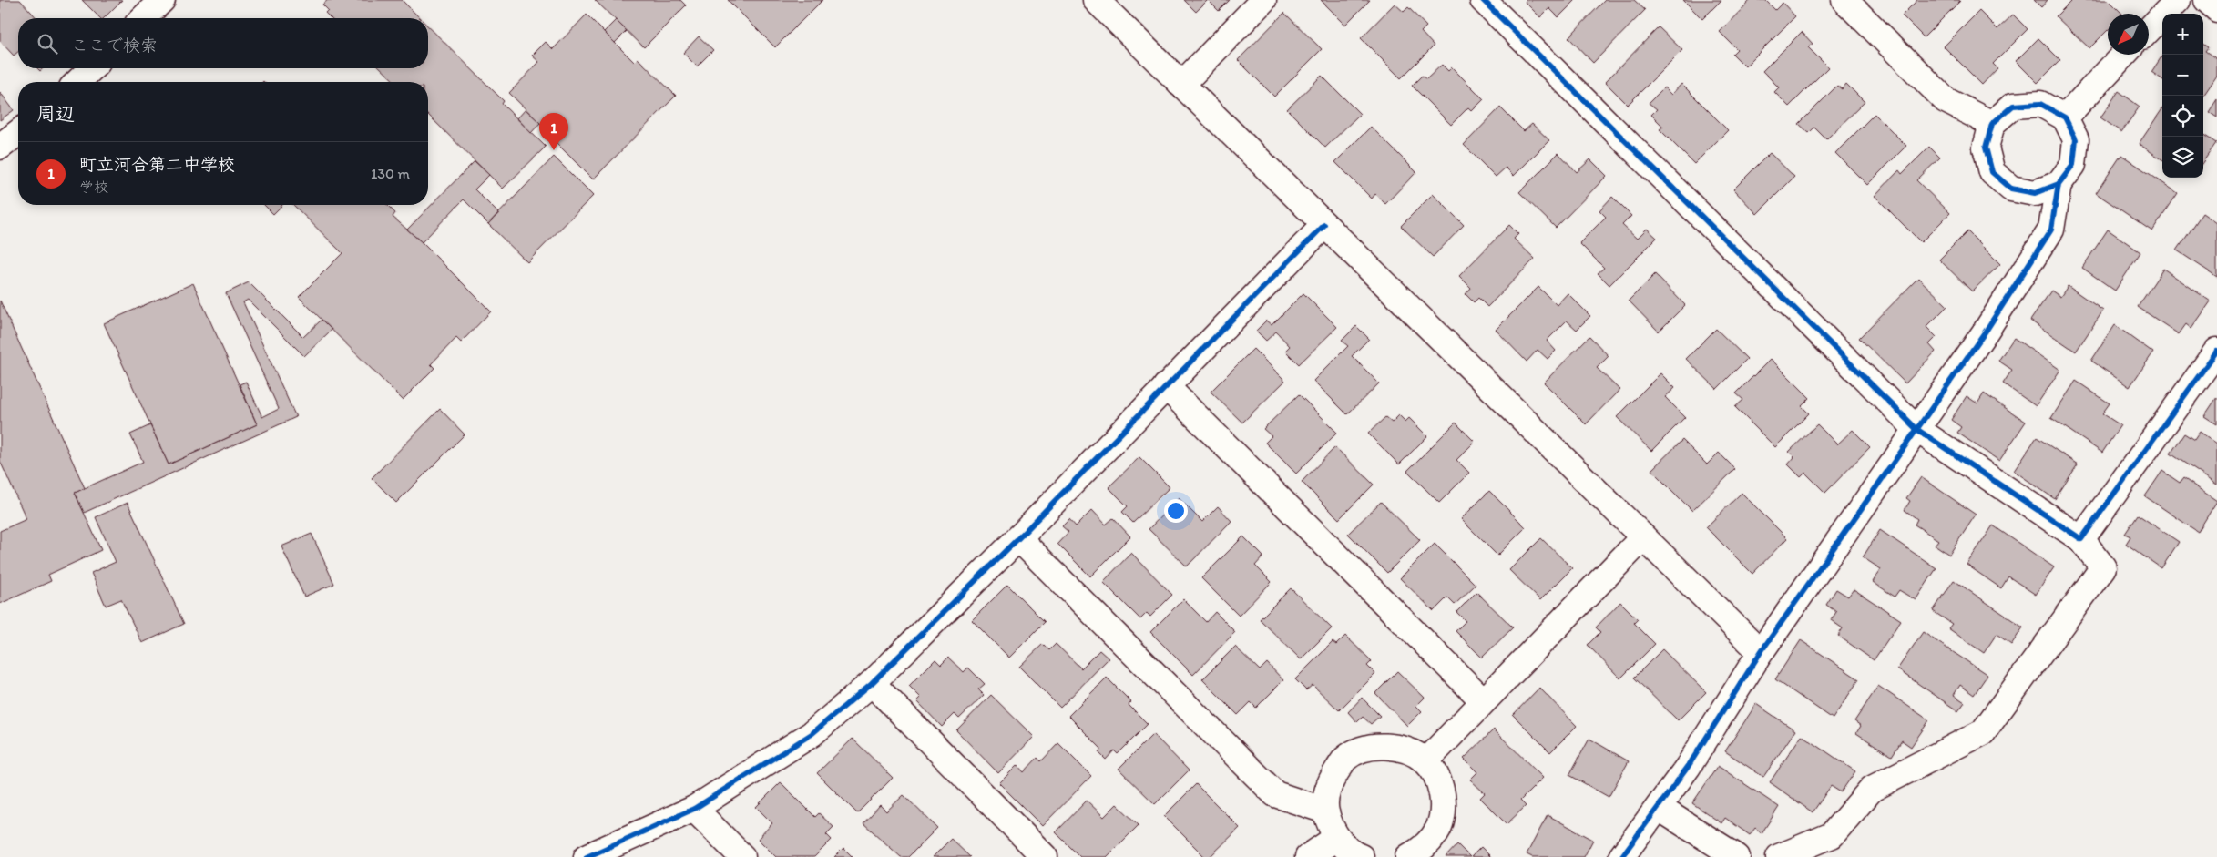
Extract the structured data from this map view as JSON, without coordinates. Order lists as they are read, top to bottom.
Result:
{
  "north": "bottom left",
  "page": {
    "map_buttons": ["+", "−"],
    "search": "ここで検索",
    "heading": "周辺",
    "pins": "1",
    "list": [
      {
        "mark": "1",
        "name": "町立河合第二中学校",
        "note": "学校",
        "value": "130 m"
      }
    ]
  }
}
